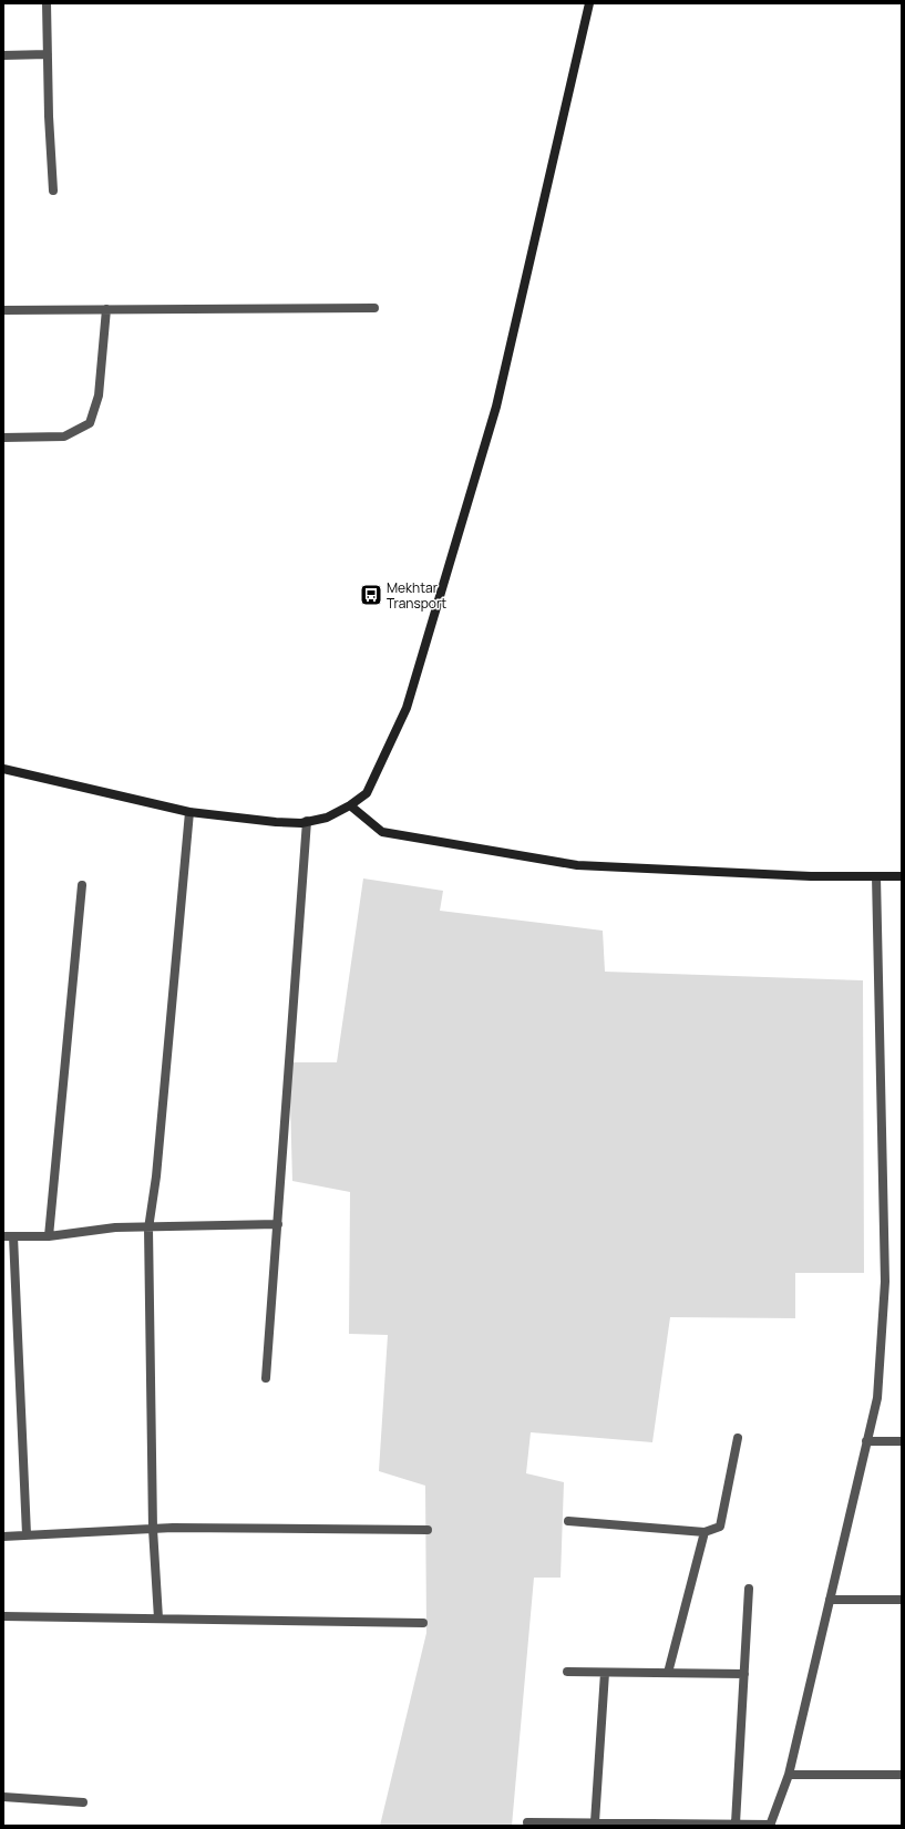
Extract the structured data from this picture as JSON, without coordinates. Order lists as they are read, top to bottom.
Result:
{
  "places": {
    "bus stop": ["Mekhtar Transport"]
  }
}
